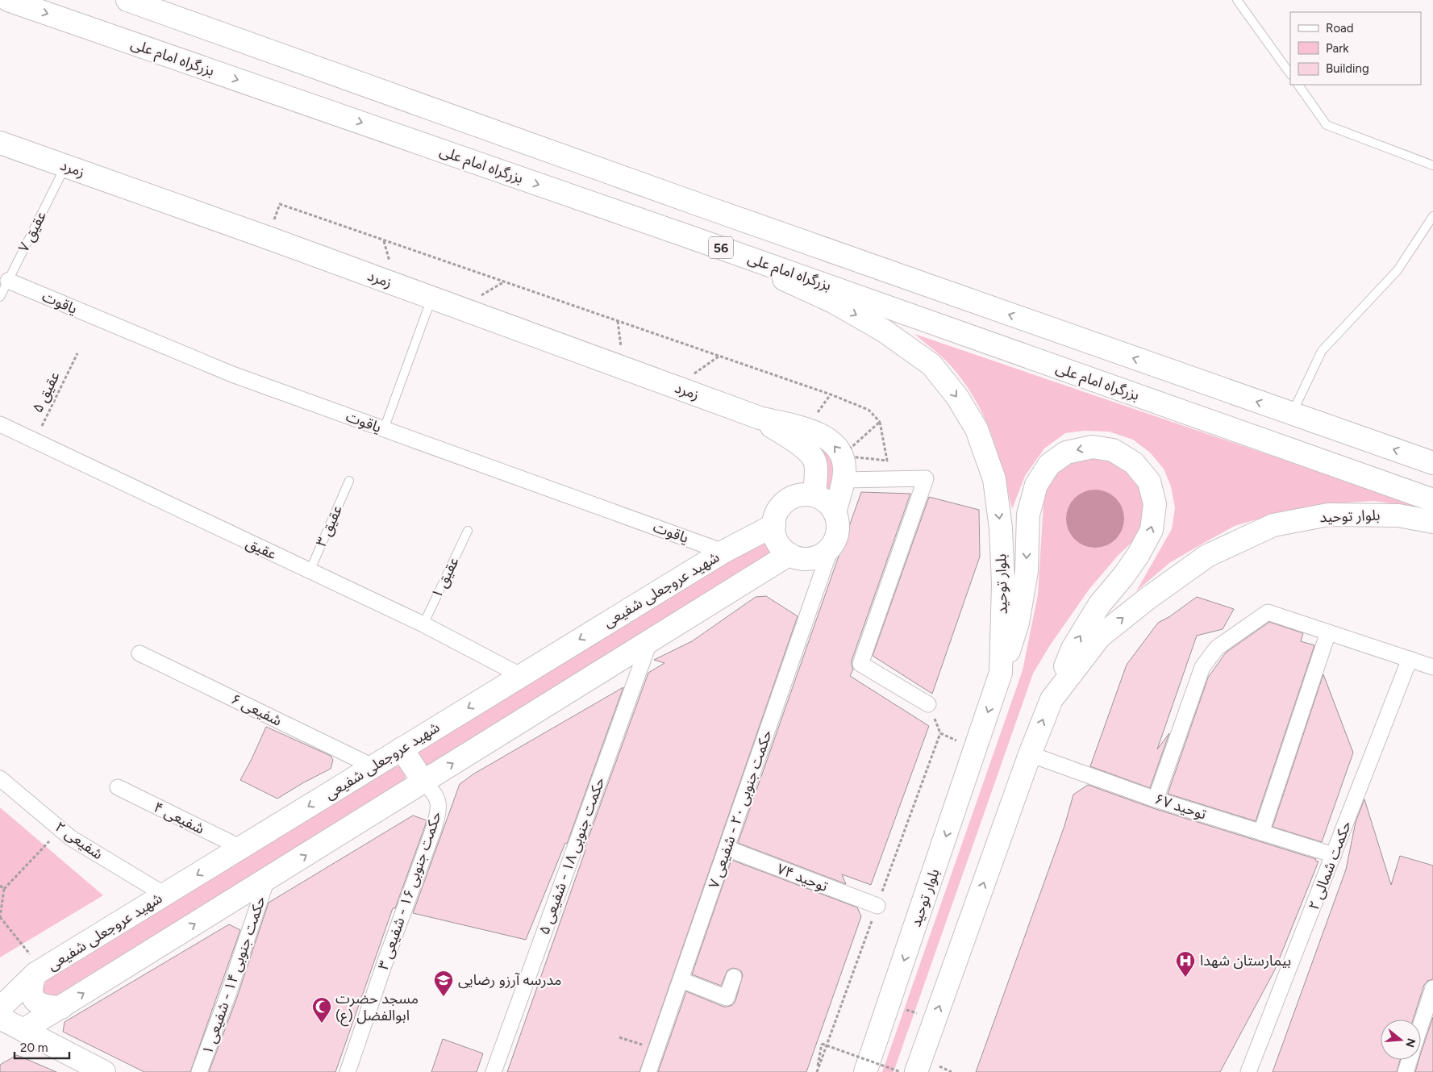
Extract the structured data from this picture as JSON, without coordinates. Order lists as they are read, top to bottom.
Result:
{
  "streets": {
    "main road": [
      "بزرگراه امام علی",
      "زمرد",
      "56",
      "بلوار توحید",
      "شهید عروجعلی شفیعی"
    ],
    "street": [
      "یاقوت",
      "عقیق",
      "شفیعی ۶",
      "توحید ۶۷",
      "حکمت جنوبی ۲۰ - شفیعی ۷",
      "شفیعی ۴",
      "شفیعی ۲",
      "حکمت جنوبی ۱۸ - شفیعی ۵",
      "حکمت شمالی ۲",
      "توحید ۷۴",
      "حکمت جنوبی ۱۶ - شفیعی ۳",
      "حکمت جنوبی ۱۴ - شفیعی ۱"
    ],
    "lane": ["عقیق ۷", "عقیق ۳", "عقیق ۱"],
    "path": ["عقیق ۵"]
  },
  "crossings": [
    ["بزرگراه امام علی", "بلوار توحید"],
    ["زمرد", "عقیق ۷"],
    ["زمرد", "شهید عروجعلی شفیعی"],
    ["زمرد", "حکمت جنوبی ۲۰ - شفیعی ۷"],
    ["عقیق ۷", "یاقوت"],
    ["یاقوت", "شهید عروجعلی شفیعی"],
    ["عقیق ۵", "عقیق"],
    ["بلوار توحید", "توحید ۶۷"],
    ["عقیق ۳", "عقیق"],
    ["عقیق", "عقیق ۱"],
    ["عقیق", "شهید عروجعلی شفیعی"],
    ["شهید عروجعلی شفیعی", "شفیعی ۶"],
    ["شهید عروجعلی شفیعی", "حکمت جنوبی ۲۰ - شفیعی ۷"],
    ["شهید عروجعلی شفیعی", "شفیعی ۴"],
    ["شهید عروجعلی شفیعی", "شفیعی ۲"],
    ["توحید ۶۷", "حکمت شمالی ۲"],
    ["حکمت جنوبی ۲۰ - شفیعی ۷", "توحید ۷۴"]
  ],
  "places": {
    "hospital": ["بیمارستان شهدا"],
    "school or university": ["مدرسه آرزو رضایی"],
    "mosque": ["مسجد حضرت ابوالفضل (ع)"]
  },
  "legend": ["Road", "Park", "Building"],
  "scale_bar": "20 m",
  "north": "right"
}
